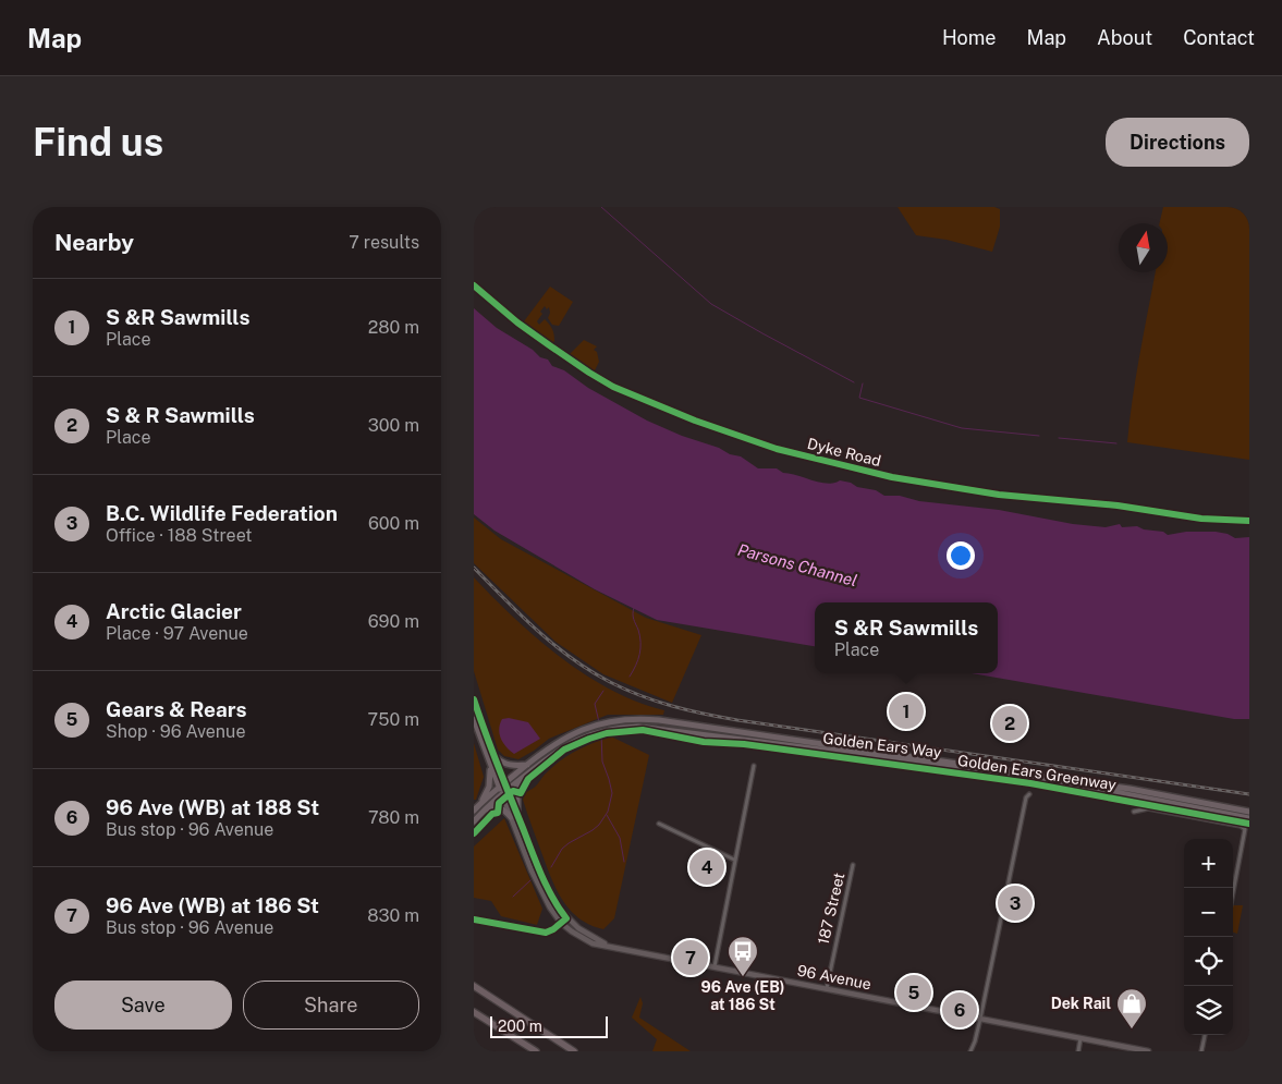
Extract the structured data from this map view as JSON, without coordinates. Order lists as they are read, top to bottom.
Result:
{
  "streets": {
    "main road": ["Golden Ears Way", "96 Avenue"],
    "street": ["Dyke Road", "187 Street"],
    "cycle path": ["Golden Ears Greenway"]
  },
  "crossings": [
    ["187 Street", "96 Avenue"]
  ],
  "water": ["Parsons Channel"],
  "places": {
    "bus stop": ["96 Ave (EB) at 186 St"],
    "shop": ["Dek Rail"]
  },
  "scale_bar": "200 m",
  "north": "top",
  "page": {
    "header": "Map",
    "nav": [
      "Home",
      "Map",
      "About",
      "Contact"
    ],
    "buttons": [
      "Directions",
      ["Save", "Share"]
    ],
    "title": "Find us",
    "heading": ["Nearby", "7 results"],
    "list": [
      {
        "mark": "1",
        "name": "S &R Sawmills",
        "note": "Place",
        "value": "280 m"
      },
      {
        "mark": "2",
        "name": "S & R Sawmills",
        "note": "Place",
        "value": "300 m"
      },
      {
        "mark": "3",
        "name": "B.C. Wildlife Federation",
        "note": "Office · 188 Street",
        "value": "600 m"
      },
      {
        "mark": "4",
        "name": "Arctic Glacier",
        "note": "Place · 97 Avenue",
        "value": "690 m"
      },
      {
        "mark": "5",
        "name": "Gears & Rears",
        "note": "Shop · 96 Avenue",
        "value": "750 m"
      },
      {
        "mark": "6",
        "name": "96 Ave (WB) at 188 St",
        "note": "Bus stop · 96 Avenue",
        "value": "780 m"
      },
      {
        "mark": "7",
        "name": "96 Ave (WB) at 186 St",
        "note": "Bus stop · 96 Avenue",
        "value": "830 m"
      }
    ],
    "popup": ["S &R Sawmills", "Place"],
    "pins": [
      "1",
      "2",
      "4",
      "3",
      "7",
      "5",
      "6"
    ],
    "map_buttons": ["+", "−"],
    "scale": "200 m"
  }
}
